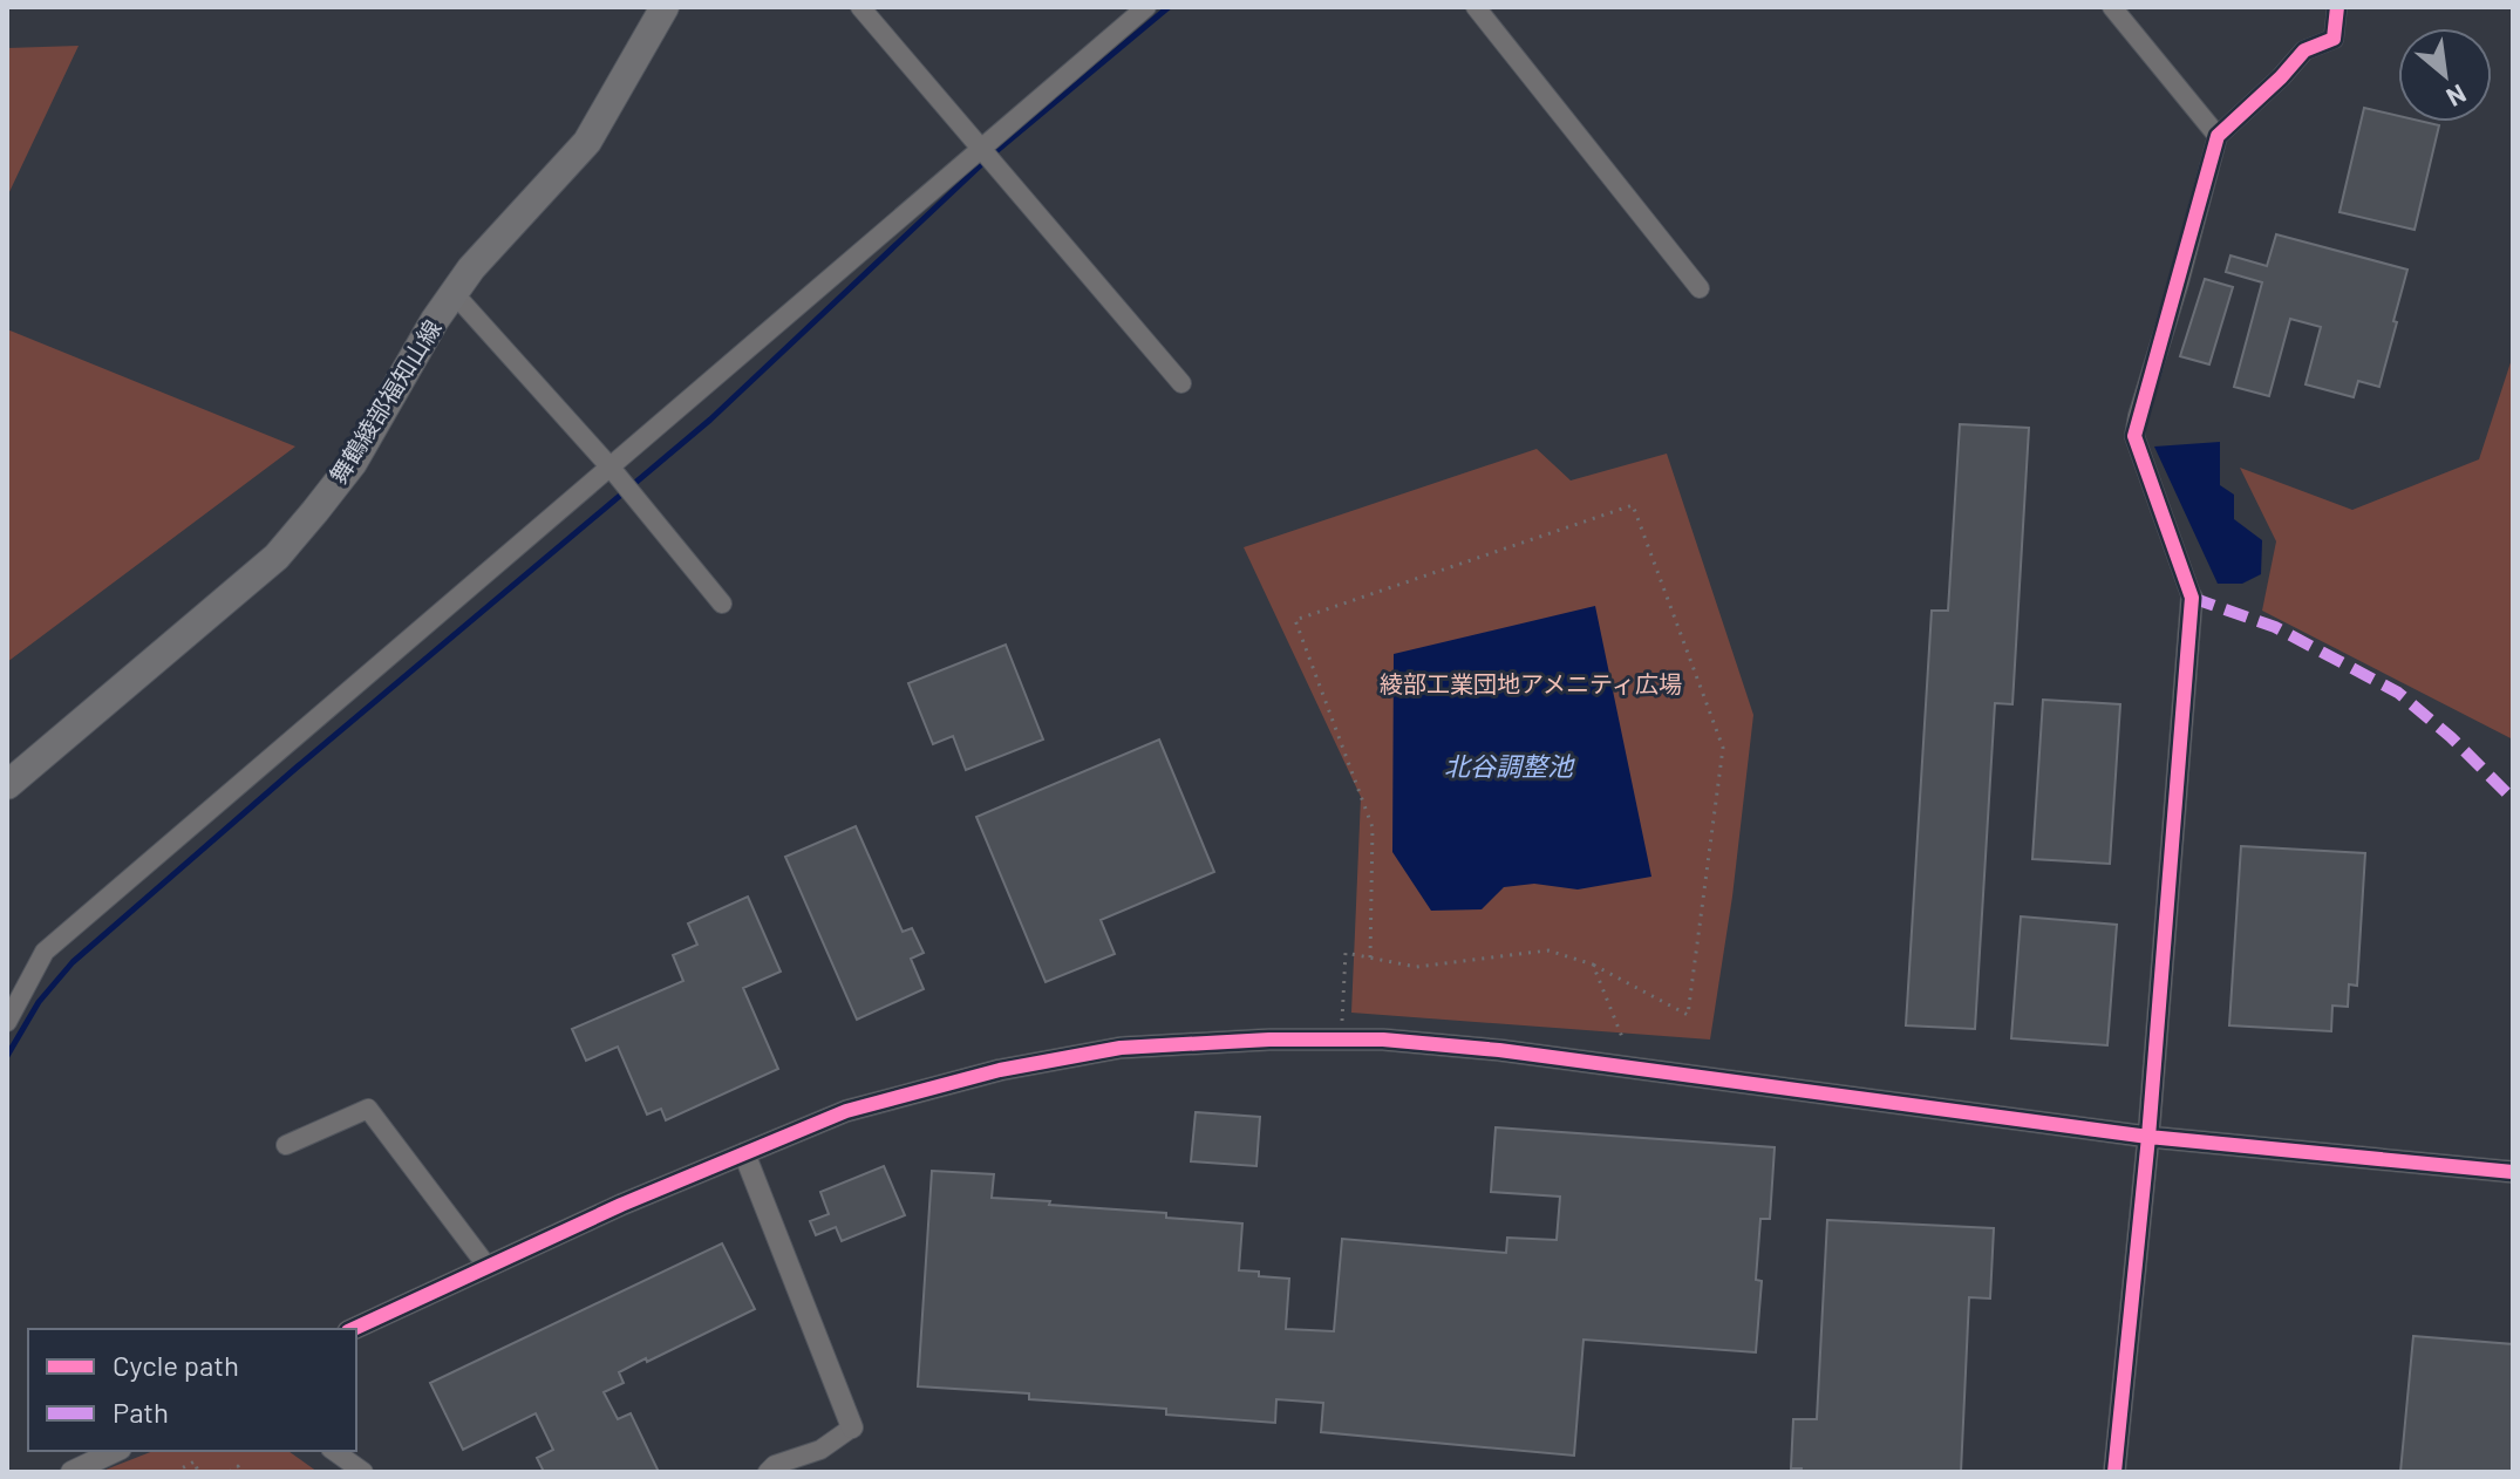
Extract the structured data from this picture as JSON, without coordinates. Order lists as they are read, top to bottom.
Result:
{
  "streets": {
    "main road": ["舞鶴綾部福知山線"]
  },
  "water": ["北谷調整池"],
  "parks": ["綾部工業団地アメニティ広場"],
  "legend": ["Cycle path", "Path"],
  "north": "bottom right"
}
